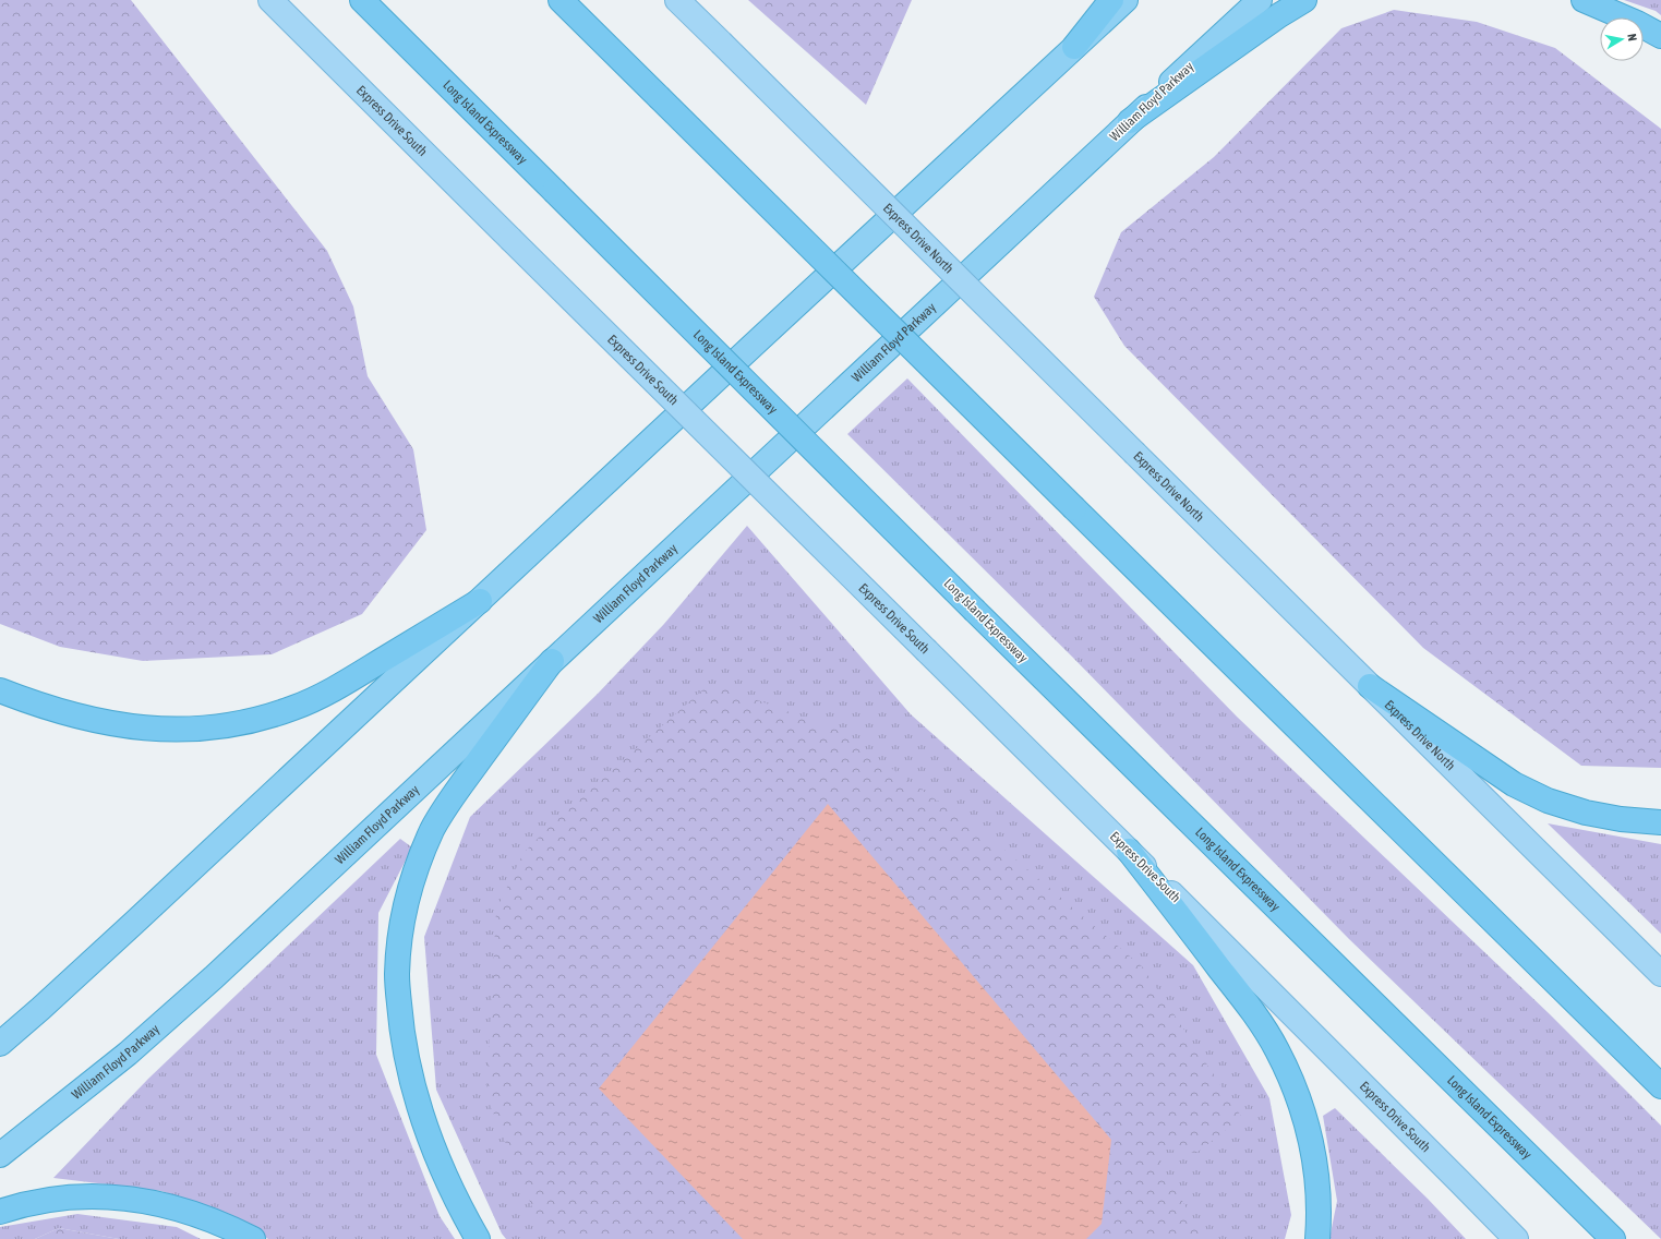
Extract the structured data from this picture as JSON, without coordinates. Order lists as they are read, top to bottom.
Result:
{
  "streets": {
    "highway": ["William Floyd Parkway", "Long Island Expressway"],
    "main road": ["Express Drive South", "Express Drive North"]
  },
  "north": "right"
}
